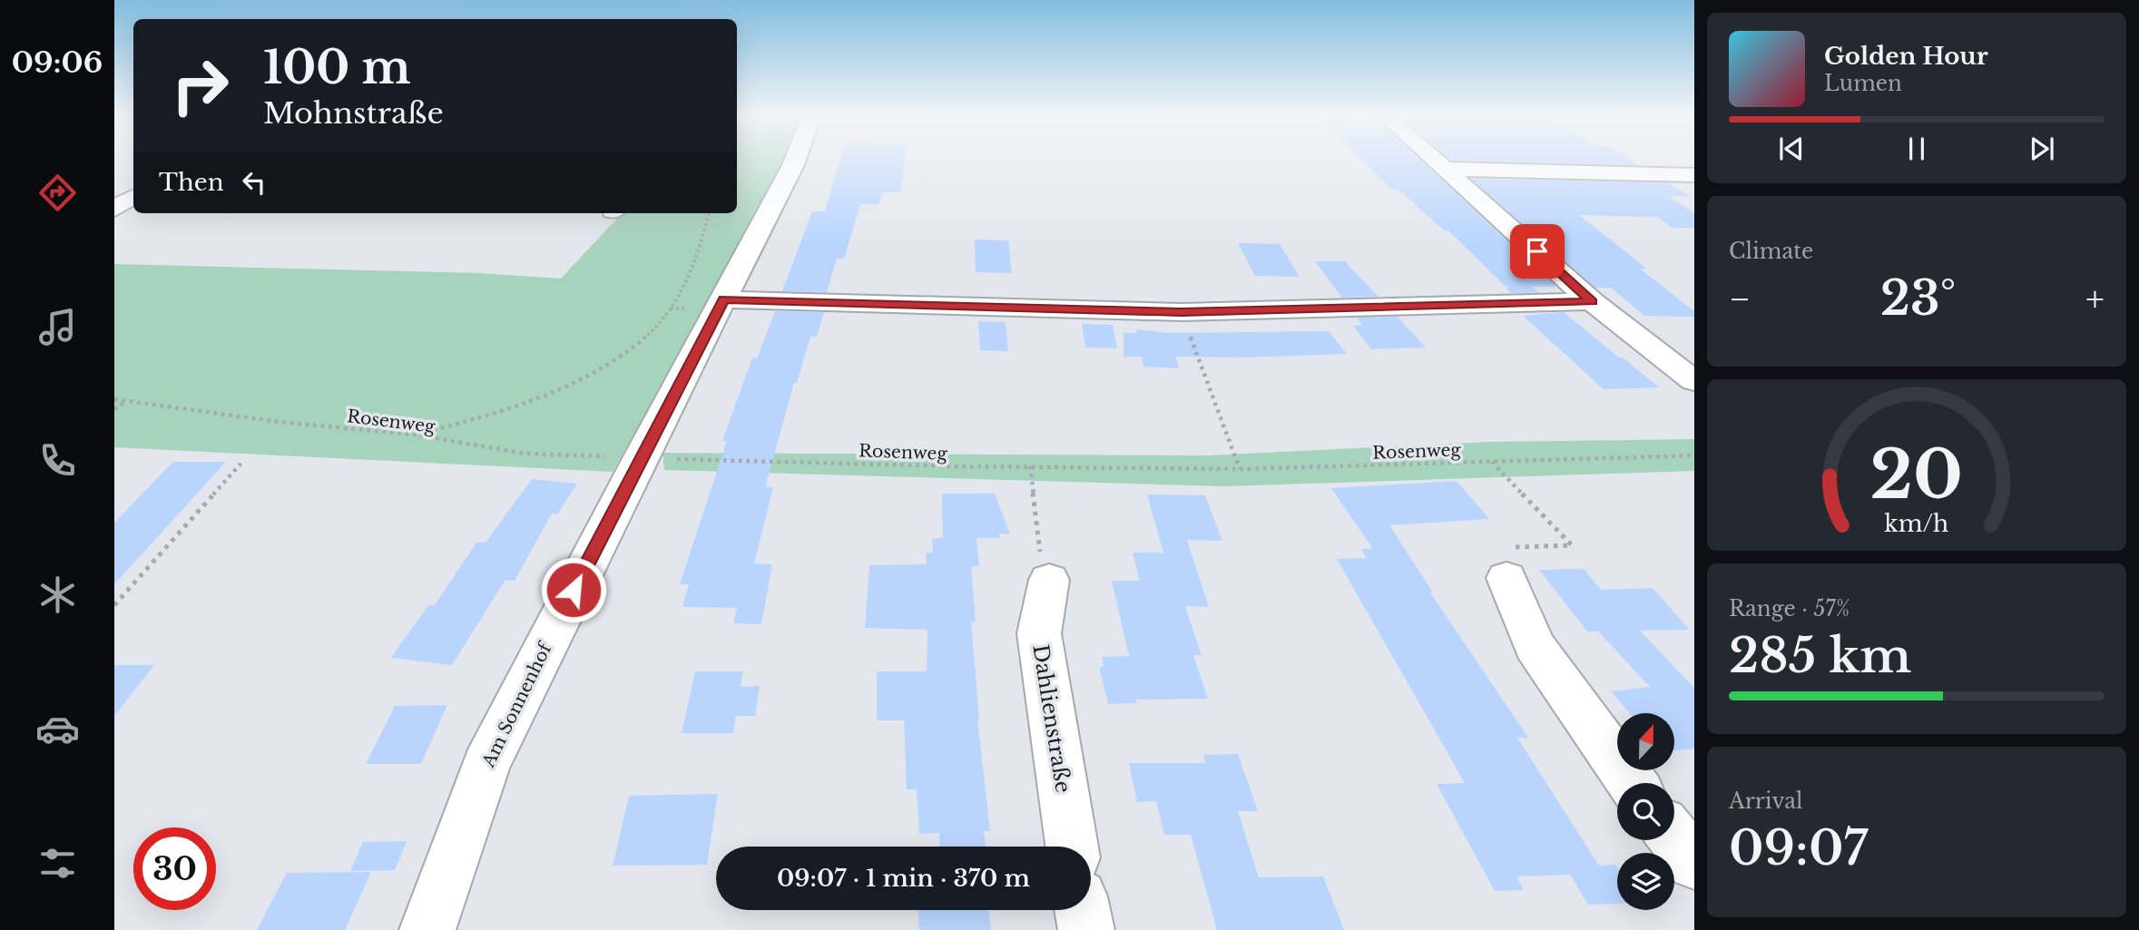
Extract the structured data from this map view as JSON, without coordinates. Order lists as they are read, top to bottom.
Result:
{
  "streets": {
    "street": ["Am Sonnenhof", "Dahlienstraße"],
    "path": ["Rosenweg"]
  },
  "crossings": [
    ["Rosenweg", "Am Sonnenhof"]
  ],
  "north": "top",
  "page": {
    "tabs": "09:06",
    "turn": ["100 m", "Mohnstraße"],
    "song": ["Golden Hour", "Lumen"],
    "then": "Then",
    "tile": [
      "Climate",
      ["Range · 57%", "285 km"],
      ["Arrival", "09:07"]
    ],
    "heat": ["−", "23°", "+"],
    "limit": "30",
    "trip": "09:07 · 1 min · 370 m",
    "gauge": ["20", "km/h"]
  }
}
